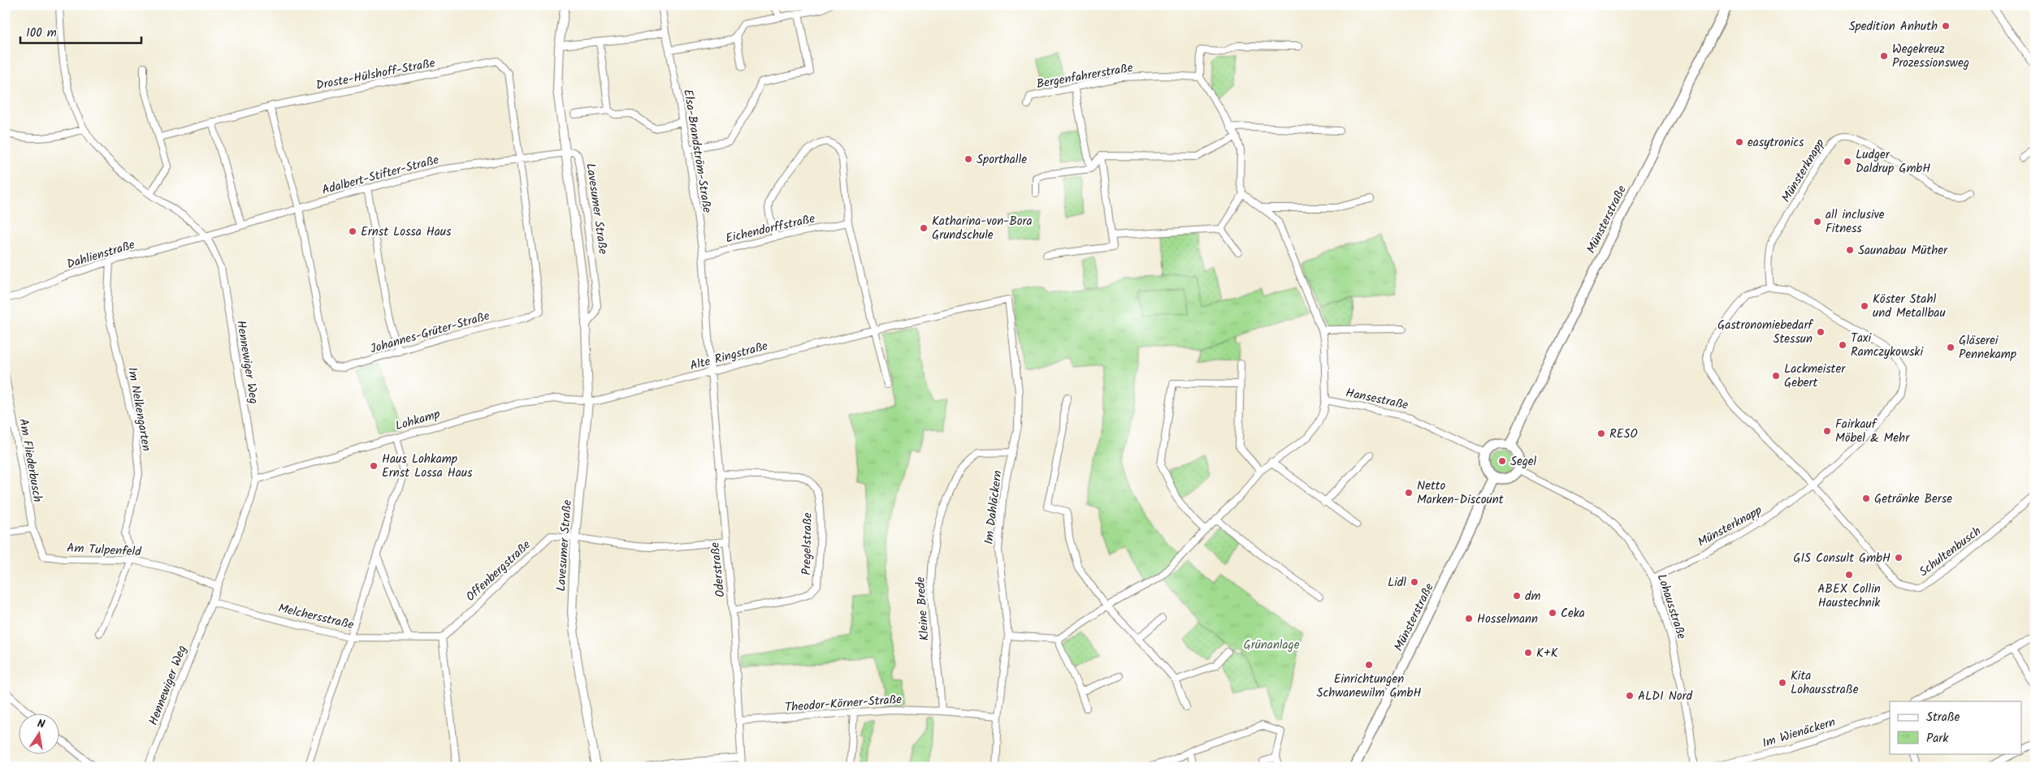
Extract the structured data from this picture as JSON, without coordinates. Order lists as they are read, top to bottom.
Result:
{
  "streets": {
    "main road": ["Münsterstraße"],
    "street": [
      "Droste-Hülshoff-Straße",
      "Bergenfahrerstraße",
      "Elsa-Brandström-Straße",
      "Münsterknapp",
      "Adalbert-Stifter-Straße",
      "Lavesumer Straße",
      "Eichendorffstraße",
      "Dahlienstraße",
      "Johannes-Grüter-Straße",
      "Alte Ringstraße",
      "Hennewiger Weg",
      "Hansestraße",
      "Im Nelkengarten",
      "Lohkamp",
      "Am Fliederbusch",
      "Im Dahläckern",
      "Pregelstraße",
      "Am Tulpenfeld",
      "Schultenbusch",
      "Oderstraße",
      "Offenbergstraße",
      "Lohausstraße",
      "Kleine Brede",
      "Melchersstraße",
      "Theodor-Körner-Straße",
      "Im Wienäckern"
    ]
  },
  "crossings": [
    ["Droste-Hülshoff-Straße", "Adalbert-Stifter-Straße"],
    ["Droste-Hülshoff-Straße", "Johannes-Grüter-Straße"],
    ["Elsa-Brandström-Straße", "Eichendorffstraße"],
    ["Münsterknapp", "Schultenbusch"],
    ["Münsterknapp", "Lohausstraße"],
    ["Adalbert-Stifter-Straße", "Lavesumer Straße"],
    ["Adalbert-Stifter-Straße", "Dahlienstraße"],
    ["Adalbert-Stifter-Straße", "Johannes-Grüter-Straße"],
    ["Adalbert-Stifter-Straße", "Hennewiger Weg"],
    ["Lavesumer Straße", "Alte Ringstraße"],
    ["Lavesumer Straße", "Lohkamp"],
    ["Lavesumer Straße", "Offenbergstraße"],
    ["Münsterstraße", "Hansestraße"],
    ["Münsterstraße", "Lohausstraße"],
    ["Dahlienstraße", "Hennewiger Weg"],
    ["Dahlienstraße", "Im Nelkengarten"],
    ["Alte Ringstraße", "Lohkamp"],
    ["Alte Ringstraße", "Im Dahläckern"],
    ["Alte Ringstraße", "Oderstraße"],
    ["Hennewiger Weg", "Lohkamp"],
    ["Hennewiger Weg", "Am Tulpenfeld"],
    ["Hennewiger Weg", "Melchersstraße"],
    ["Hansestraße", "Lohausstraße"],
    ["Im Nelkengarten", "Am Tulpenfeld"],
    ["Am Fliederbusch", "Am Tulpenfeld"],
    ["Im Dahläckern", "Kleine Brede"],
    ["Im Dahläckern", "Theodor-Körner-Straße"],
    ["Pregelstraße", "Oderstraße"],
    ["Oderstraße", "Offenbergstraße"],
    ["Oderstraße", "Theodor-Körner-Straße"],
    ["Offenbergstraße", "Melchersstraße"],
    ["Kleine Brede", "Theodor-Körner-Straße"]
  ],
  "parks": ["Grünanlage"],
  "places": [
    "Spedition Anhuth",
    "Wegekreuz Prozessionsweg",
    "easytronics",
    "Sporthalle",
    "Ludger Daldrup GmbH",
    "all inclusive Fitness",
    "Katharina-von-Bora Grundschule",
    "Ernst Lossa Haus",
    "Saunabau Müther",
    "Köster Stahl und Metallbau",
    "Gastronomiebedarf Stessun",
    "Taxi Ramczykowski",
    "Gläserei Pennekamp",
    "Lackmeister Gebert",
    "Fairkauf Möbel & Mehr",
    "RESO",
    "Segel",
    "Haus Lohkamp Ernst Lossa Haus",
    "Netto Marken-Discount",
    "Getränke Berse",
    "GIS Consult GmbH",
    "ABEX Collin Haustechnik",
    "Lidl",
    "dm",
    "Ceka",
    "Hosselmann",
    "K+K",
    "Einrichtungen Schwanewilm GmbH",
    "Kita Lohausstraße",
    "ALDI Nord"
  ],
  "legend": ["Straße", "Park"],
  "scale_bar": "100 m",
  "north": "top"
}
